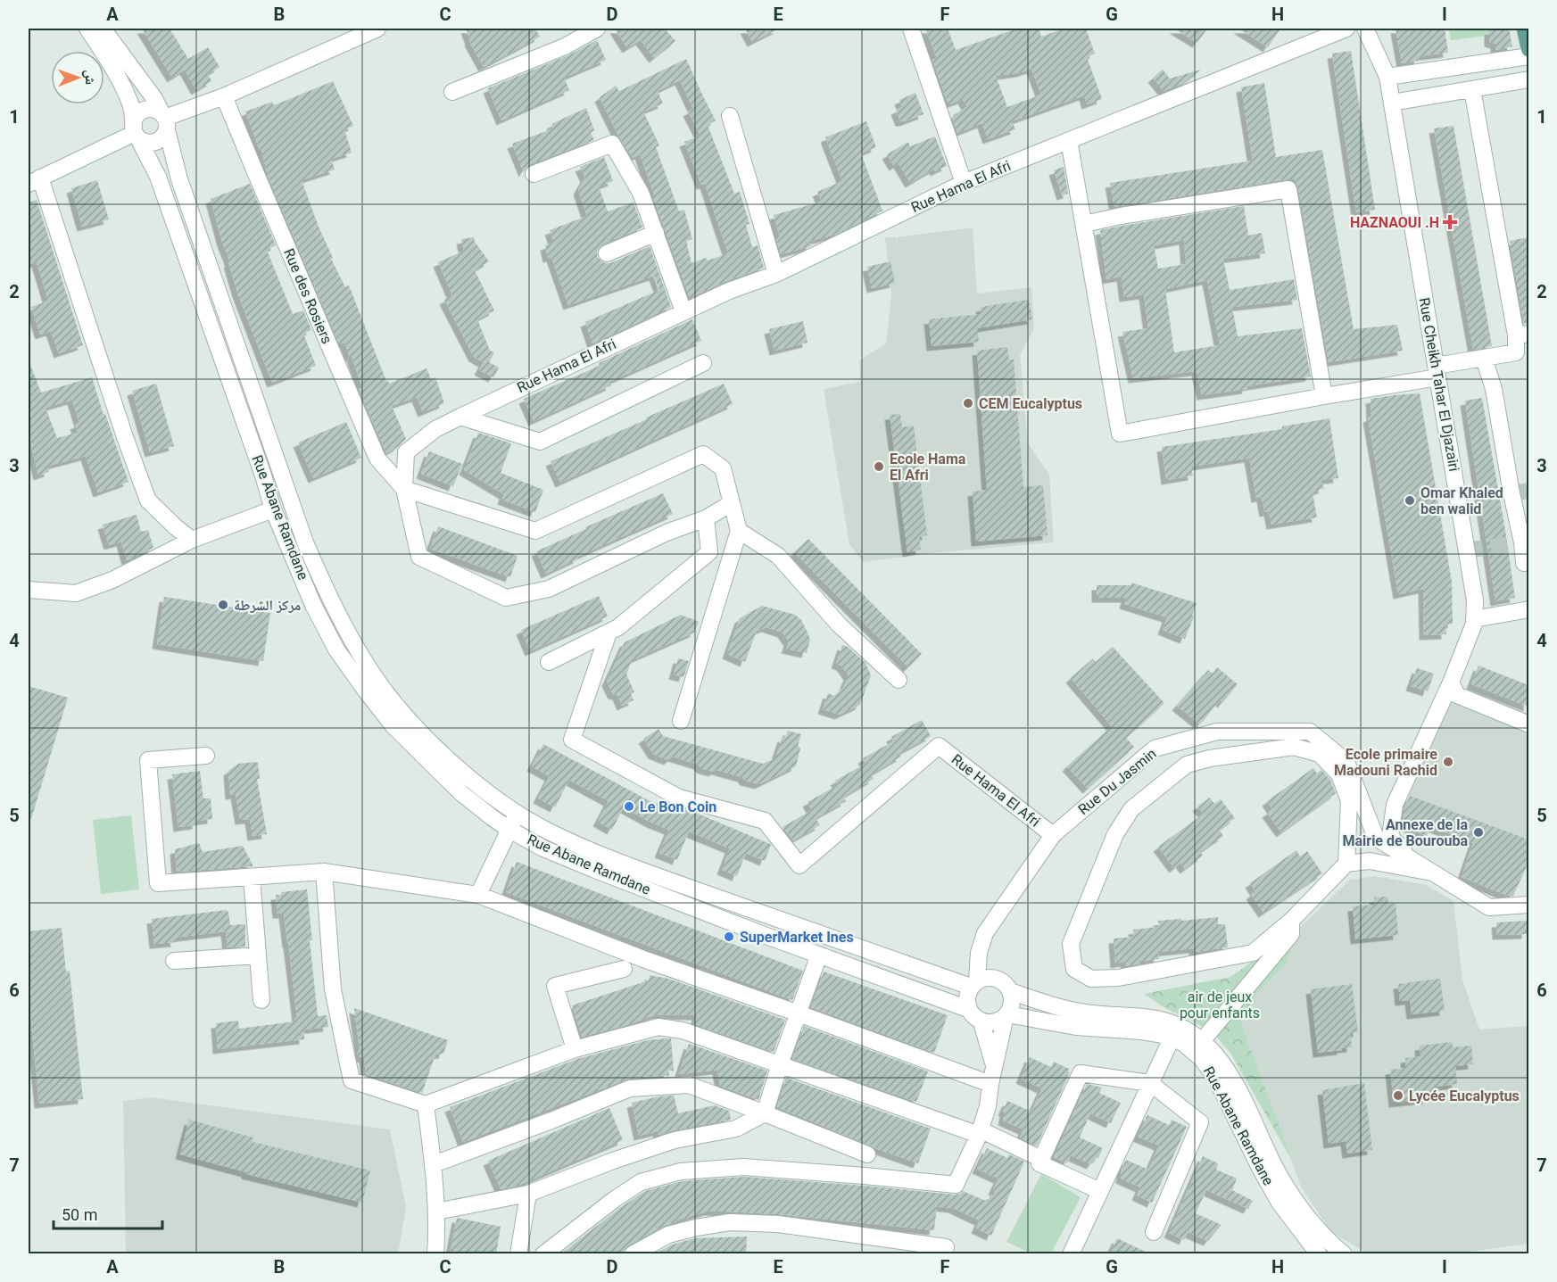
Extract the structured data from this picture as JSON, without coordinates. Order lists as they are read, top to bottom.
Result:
{
  "streets": {
    "street": [
      "Rue Hama El Afri",
      "Rue des Rosiers",
      "Rue Cheikh Tahar El Djazairi",
      "Rue Abane Ramdane",
      "Rue Du Jasmin"
    ]
  },
  "crossings": [
    ["Rue Hama El Afri", "Rue des Rosiers"],
    ["Rue Hama El Afri", "Rue Du Jasmin"],
    ["Rue Cheikh Tahar El Djazairi", "Rue Du Jasmin"],
    ["Rue Abane Ramdane", "Rue Du Jasmin"]
  ],
  "parks": ["air de jeux pour enfants"],
  "places": {
    "health": ["HAZNAOUI .H"],
    "other": [
      "CEM Eucalyptus",
      "Ecole Hama El Afri",
      "Omar Khaled ben walid",
      "مركز الشرطة",
      "Ecole primaire Madouni Rachid",
      "Le Bon Coin",
      "Annexe de la Mairie de Bourouba",
      "SuperMarket Ines",
      "Lycée Eucalyptus"
    ]
  },
  "scale_bar": "50 m",
  "north": "right",
  "grid": {
    "columns": [
      "A",
      "B",
      "C",
      "D",
      "E",
      "F",
      "G",
      "H",
      "I"
    ],
    "rows": [
      "1",
      "2",
      "3",
      "4",
      "5",
      "6",
      "7"
    ]
  }
}
